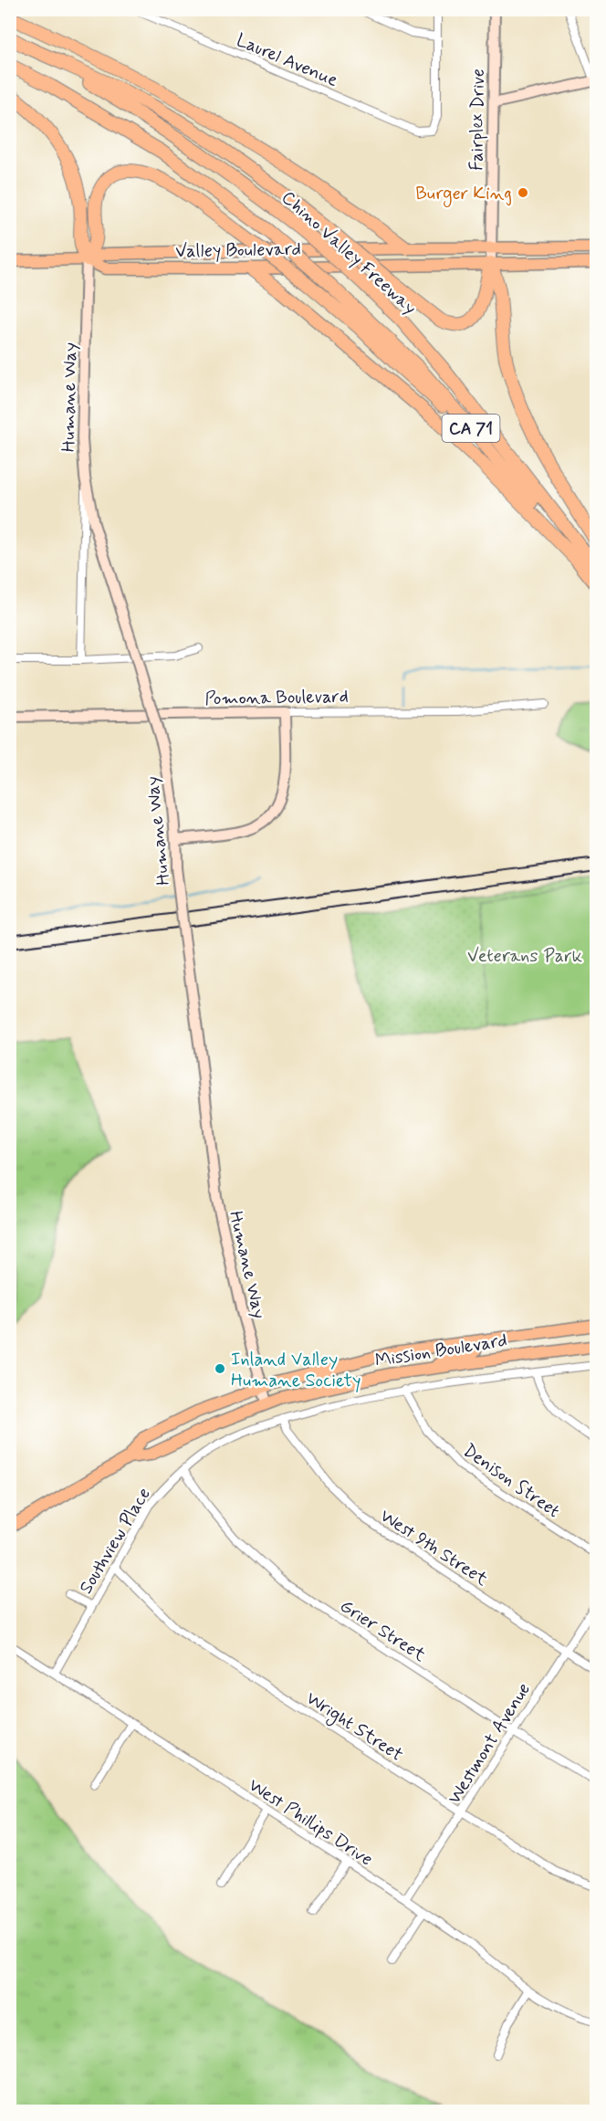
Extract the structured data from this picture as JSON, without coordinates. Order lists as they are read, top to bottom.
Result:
{
  "streets": {
    "highway": ["Chino Valley Freeway", "CA 71"],
    "main road": ["Valley Boulevard", "Mission Boulevard"],
    "street": [
      "Laurel Avenue",
      "Fairplex Drive",
      "Humane Way",
      "Pomona Boulevard",
      "Denison Street",
      "Southview Place",
      "West 9th Street",
      "Grier Street",
      "Wright Street",
      "Westmont Avenue",
      "West Phillips Drive"
    ]
  },
  "crossings": [
    ["Fairplex Drive", "Valley Boulevard"],
    ["Valley Boulevard", "Humane Way"],
    ["Humane Way", "Mission Boulevard"],
    ["Denison Street", "Southview Place"],
    ["Southview Place", "West 9th Street"],
    ["Southview Place", "Grier Street"],
    ["Southview Place", "Wright Street"],
    ["Southview Place", "West Phillips Drive"],
    ["West 9th Street", "Westmont Avenue"],
    ["Grier Street", "Westmont Avenue"],
    ["Wright Street", "Westmont Avenue"],
    ["Westmont Avenue", "West Phillips Drive"]
  ],
  "parks": ["Veterans Park"],
  "places": ["Burger King", "Inland Valley Humane Society"]
}
